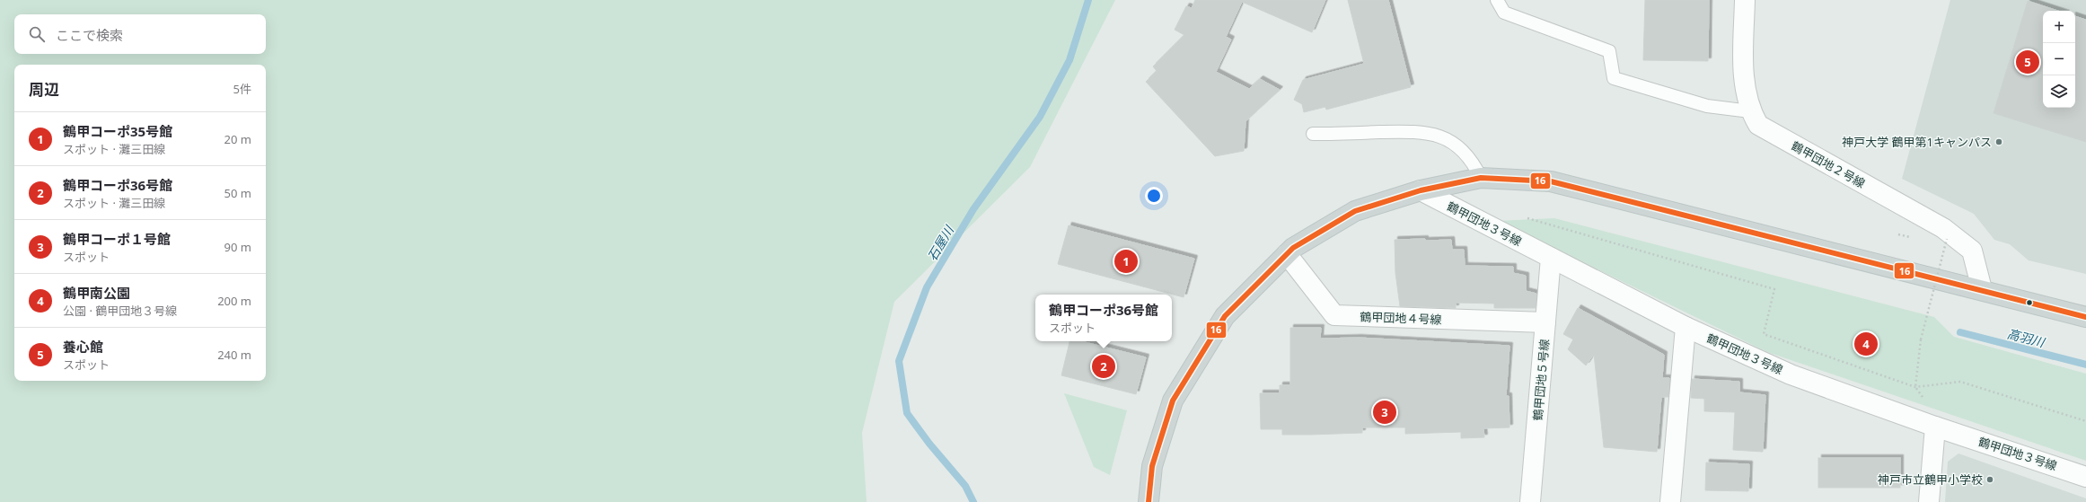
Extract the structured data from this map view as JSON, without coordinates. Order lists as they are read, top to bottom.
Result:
{
  "streets": {
    "street": [
      "鶴甲団地２号線",
      "鶴甲団地３号線",
      "鶴甲団地４号線",
      "鶴甲団地５号線"
    ]
  },
  "crossings": [
    ["鶴甲団地３号線", "鶴甲団地５号線"],
    ["鶴甲団地４号線", "鶴甲団地５号線"]
  ],
  "water": ["石屋川", "高羽川"],
  "places": ["神戸大学 鶴甲第1キャンパス", "神戸市立鶴甲小学校"],
  "lines": ["transit line 16"],
  "page": {
    "map_buttons": ["+", "−"],
    "search": "ここで検索",
    "pins": [
      "5",
      "1",
      "4",
      "2",
      "3"
    ],
    "heading": ["周辺", "5件"],
    "list": [
      {
        "mark": "1",
        "name": "鶴甲コーポ35号館",
        "note": "スポット · 灘三田線",
        "value": "20 m"
      },
      {
        "mark": "2",
        "name": "鶴甲コーポ36号館",
        "note": "スポット · 灘三田線",
        "value": "50 m"
      },
      {
        "mark": "3",
        "name": "鶴甲コーポ１号館",
        "note": "スポット",
        "value": "90 m"
      },
      {
        "mark": "4",
        "name": "鶴甲南公園",
        "note": "公園 · 鶴甲団地３号線",
        "value": "200 m"
      },
      {
        "mark": "5",
        "name": "養心館",
        "note": "スポット",
        "value": "240 m"
      }
    ],
    "popup": ["鶴甲コーポ36号館", "スポット"]
  }
}
